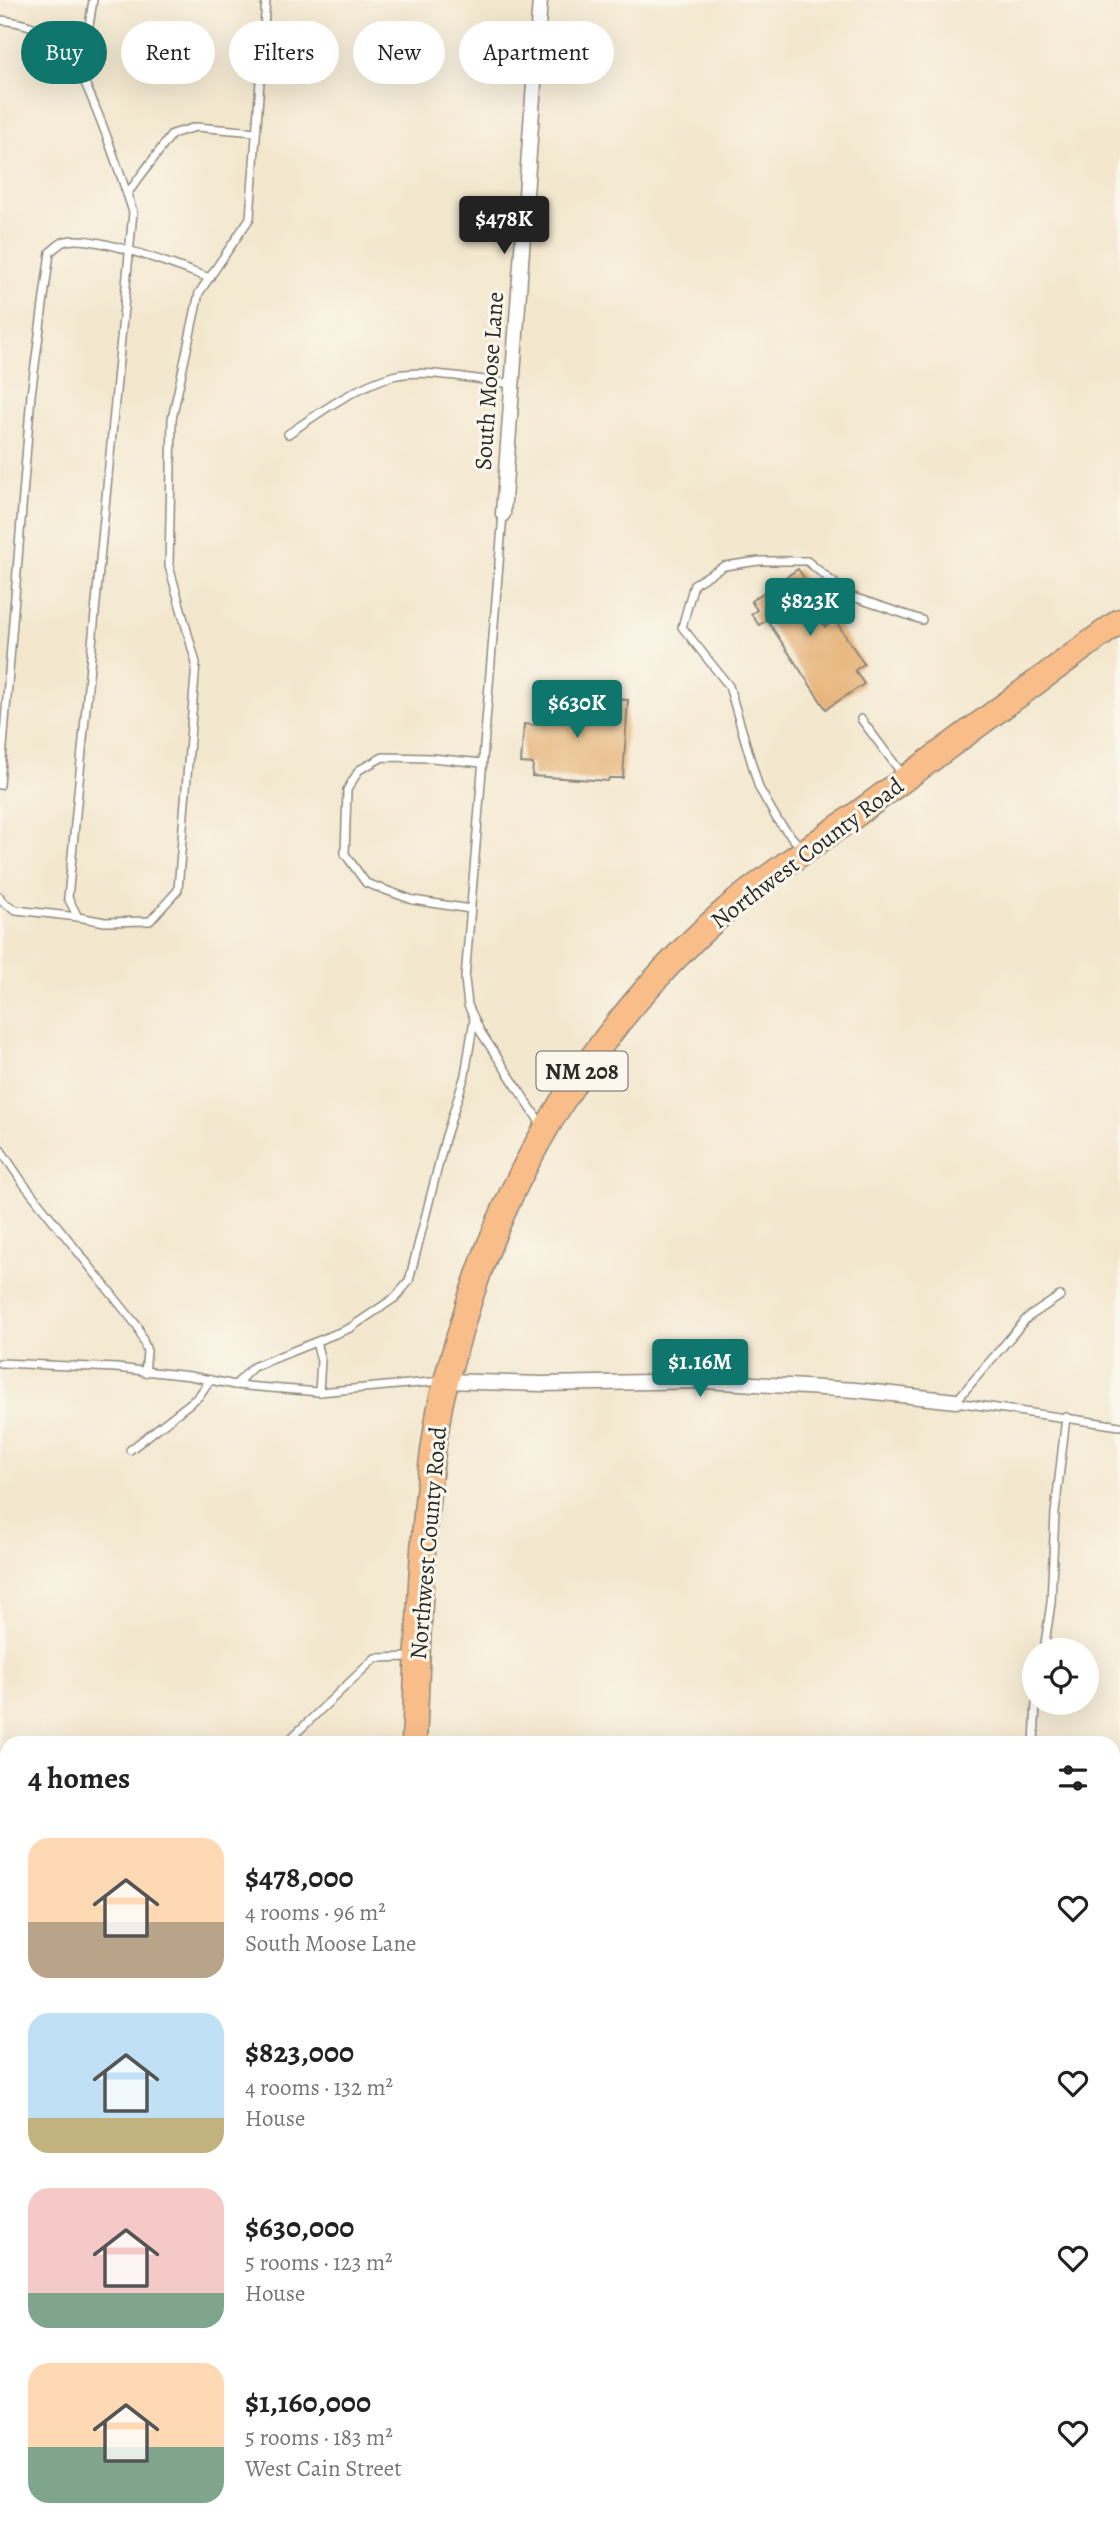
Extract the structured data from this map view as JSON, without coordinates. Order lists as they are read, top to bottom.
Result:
{
  "streets": {
    "highway": ["Northwest County Road", "NM 208"],
    "street": ["South Moose Lane"]
  },
  "page": {
    "chip": [
      "Buy",
      "Rent",
      "Filters",
      "New",
      "Apartment"
    ],
    "price": [
      "$478K",
      "$823K",
      "$630K",
      "$1.16M"
    ],
    "heading": "4 homes",
    "list": [
      {
        "name": "$478,000",
        "note": "4 rooms · 96 m² · South Moose Lane"
      },
      {
        "name": "$823,000",
        "note": "4 rooms · 132 m² · House"
      },
      {
        "name": "$630,000",
        "note": "5 rooms · 123 m² · House"
      },
      {
        "name": "$1,160,000",
        "note": "5 rooms · 183 m² · West Cain Street"
      }
    ]
  }
}
